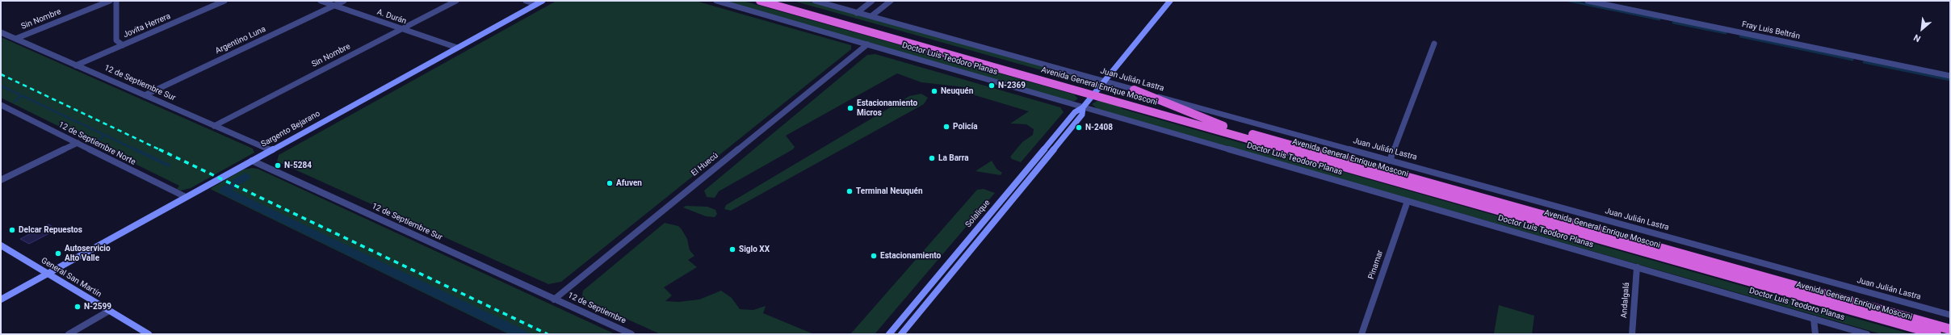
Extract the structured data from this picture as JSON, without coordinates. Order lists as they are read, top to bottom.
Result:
{
  "streets": {
    "highway": ["Avenida General Enrique Mosconi"],
    "main road": ["Sargento Bejarano", "Solalique", "General San Martín"],
    "street": [
      "A. Durán",
      "Sin Nombre",
      "Jovita Herrera",
      "Fray Luis Beltrán",
      "Argentino Luna",
      "Doctor Luis Teodoro Planas",
      "Juan Julián Lastra",
      "12 de Septiembre Sur",
      "12 de Septiembre Norte",
      "El Huecú",
      "Pinamar",
      "Andalgalá",
      "12 de Septiembre"
    ]
  },
  "crossings": [
    ["A. Durán", "Sin Nombre"],
    ["A. Durán", "Argentino Luna"],
    ["A. Durán", "Sargento Bejarano"],
    ["Sin Nombre", "12 de Septiembre Sur"],
    ["Jovita Herrera", "12 de Septiembre Sur"],
    ["Argentino Luna", "12 de Septiembre Sur"],
    ["Doctor Luis Teodoro Planas", "El Huecú"],
    ["Doctor Luis Teodoro Planas", "Solalique"],
    ["Doctor Luis Teodoro Planas", "Pinamar"],
    ["Doctor Luis Teodoro Planas", "Andalgalá"],
    ["Juan Julián Lastra", "Solalique"],
    ["12 de Septiembre Sur", "Sargento Bejarano"],
    ["12 de Septiembre Sur", "El Huecú"],
    ["12 de Septiembre Sur", "12 de Septiembre"],
    ["Avenida General Enrique Mosconi", "Solalique"],
    ["Sargento Bejarano", "12 de Septiembre Norte"],
    ["Sargento Bejarano", "General San Martín"],
    ["El Huecú", "12 de Septiembre"]
  ],
  "places": [
    "N-2369",
    "Neuquén",
    "Estacionamiento Micros",
    "Policía",
    "N-2408",
    "La Barra",
    "N-5284",
    "Afuven",
    "Terminal Neuquén",
    "Delcar Repuestos",
    "Siglo XX",
    "Autoservicio Alto Valle",
    "Estacionamiento",
    "N-2599"
  ],
  "north": "bottom left"
}
